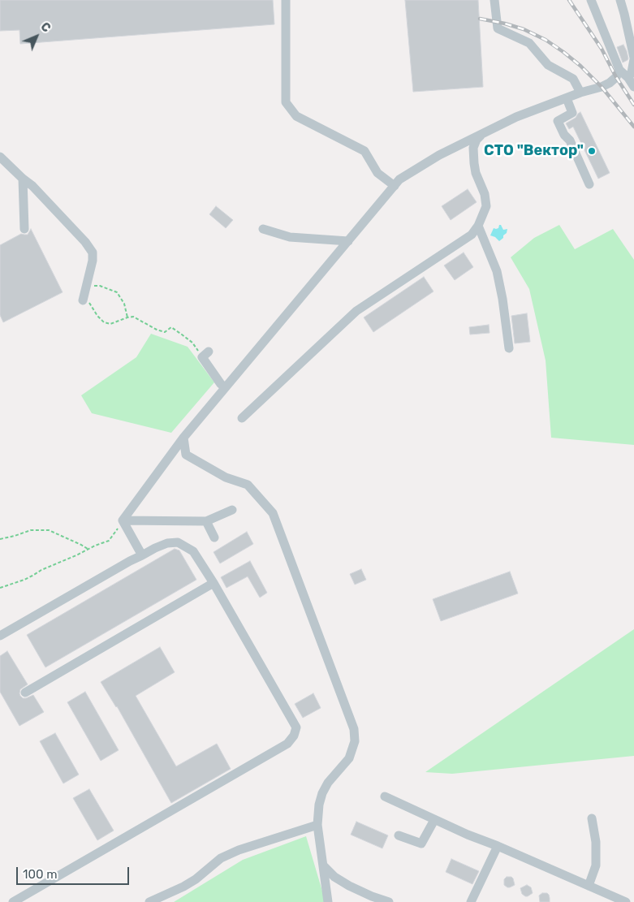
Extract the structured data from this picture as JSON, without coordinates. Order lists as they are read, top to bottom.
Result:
{
  "places": ["СТО \"Вектор\""],
  "scale_bar": "100 m",
  "north": "top right"
}
